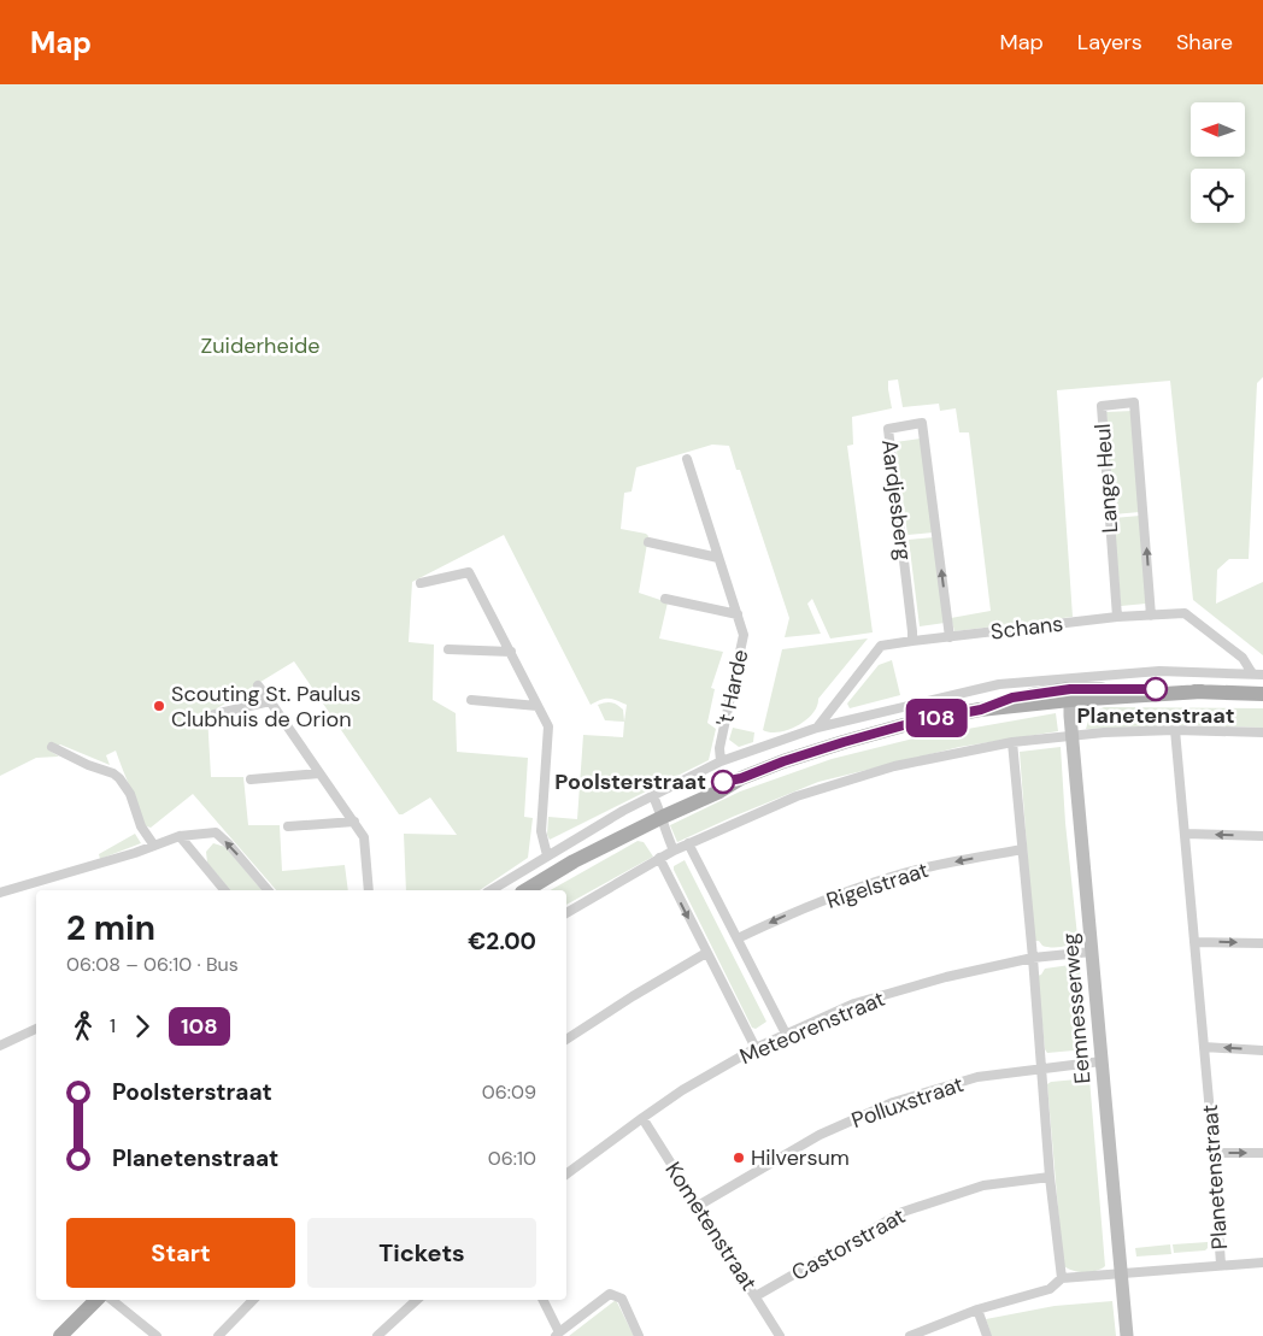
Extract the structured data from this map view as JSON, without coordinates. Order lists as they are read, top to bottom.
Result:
{
  "streets": {
    "street": [
      "Lange Heul",
      "Aardjesberg",
      "Schans",
      "'t Harde",
      "Rigelstraat",
      "Eemnesserweg",
      "Meteorenstraat",
      "Polluxstraat",
      "Planetenstraat",
      "Kometenstraat",
      "Castorstraat"
    ]
  },
  "crossings": [
    ["Lange Heul", "Schans"],
    ["Aardjesberg", "Schans"],
    ["Rigelstraat", "Eemnesserweg"],
    ["Eemnesserweg", "Meteorenstraat"],
    ["Eemnesserweg", "Polluxstraat"],
    ["Eemnesserweg", "Castorstraat"],
    ["Meteorenstraat", "Kometenstraat"],
    ["Polluxstraat", "Kometenstraat"],
    ["Kometenstraat", "Castorstraat"]
  ],
  "one_way": ["Rigelstraat"],
  "parks": ["Zuiderheide"],
  "places": [
    "Planetenstraat",
    "Scouting St. Paulus Clubhuis de Orion",
    "Poolsterstraat",
    "Hilversum"
  ],
  "lines": ["bus line 108"],
  "north": "left",
  "page": {
    "header": "Map",
    "nav": ["Map", "Layers", "Share"],
    "on_map": "108",
    "heading": ["2 min", "06:08 – 06:10 · Bus", "€2.00"],
    "legs": ["1", "108"],
    "list": [
      {
        "name": "Poolsterstraat",
        "value": "06:09"
      },
      {
        "name": "Planetenstraat",
        "value": "06:10"
      }
    ],
    "buttons": ["Start", "Tickets"]
  }
}
